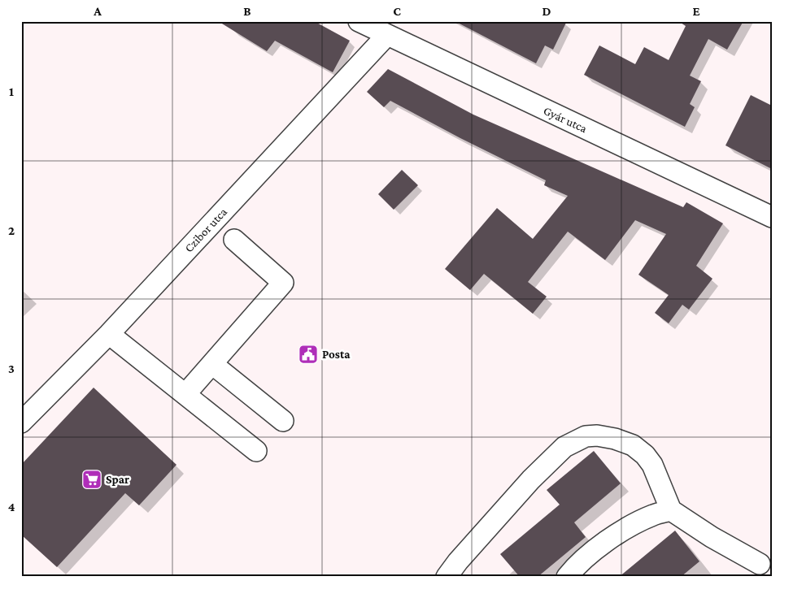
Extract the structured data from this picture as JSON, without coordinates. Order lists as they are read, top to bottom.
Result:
{
  "streets": {
    "street": ["Gyár utca", "Czibor utca"]
  },
  "crossings": [
    ["Gyár utca", "Czibor utca"]
  ],
  "places": {
    "public building": ["Posta"],
    "supermarket": ["Spar"]
  },
  "grid": {
    "columns": [
      "A",
      "B",
      "C",
      "D",
      "E"
    ],
    "rows": [
      "1",
      "2",
      "3",
      "4"
    ]
  }
}
